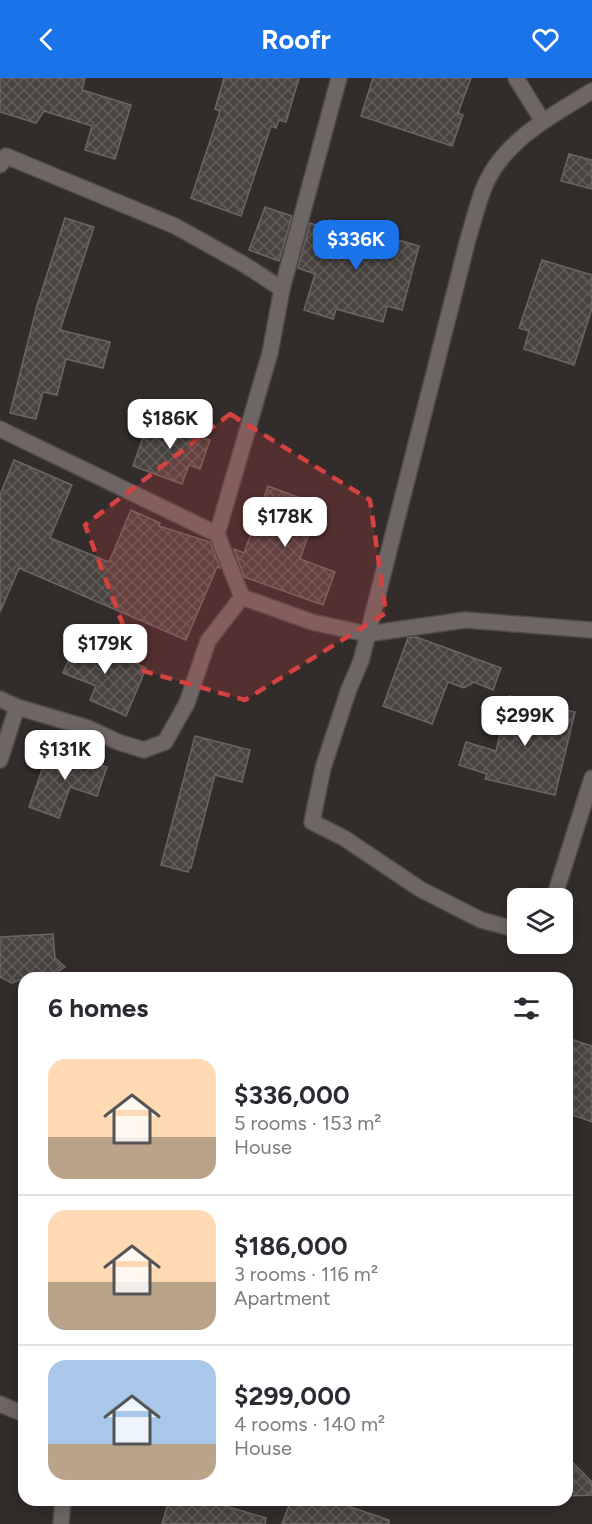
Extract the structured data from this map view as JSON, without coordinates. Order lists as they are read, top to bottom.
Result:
{
  "page": {
    "header": "Roofr",
    "price": [
      "$336K",
      "$186K",
      "$178K",
      "$179K",
      "$299K",
      "$131K"
    ],
    "heading": "6 homes",
    "list": [
      {
        "name": "$336,000",
        "note": "5 rooms · 153 m² · House"
      },
      {
        "name": "$186,000",
        "note": "3 rooms · 116 m² · Apartment"
      },
      {
        "name": "$299,000",
        "note": "4 rooms · 140 m² · House"
      }
    ]
  }
}
